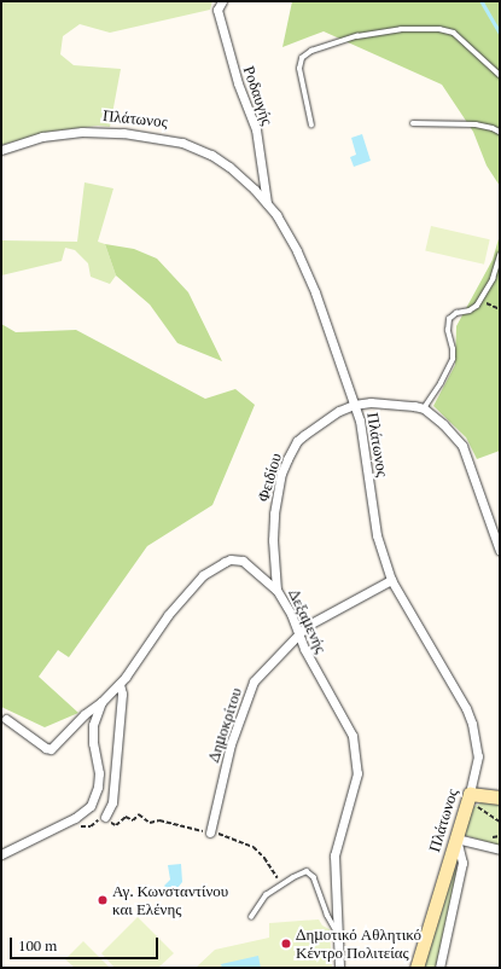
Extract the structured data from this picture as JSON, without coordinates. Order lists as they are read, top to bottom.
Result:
{
  "streets": {
    "street": [
      "Ροδαυγής",
      "Πλάτωνος",
      "Φειδίου",
      "Δεξαμενής",
      "Δημοκρίτου"
    ]
  },
  "crossings": [
    ["Ροδαυγής", "Πλάτωνος"],
    ["Πλάτωνος", "Φειδίου"],
    ["Πλάτωνος", "Δημοκρίτου"],
    ["Φειδίου", "Δεξαμενής"],
    ["Δεξαμενής", "Δημοκρίτου"]
  ],
  "places": ["Αγ. Κωνσταντίνου και Ελένης", "Δημοτικό Αθλητικό Κέντρο Πολιτείας"],
  "scale_bar": "100 m"
}
